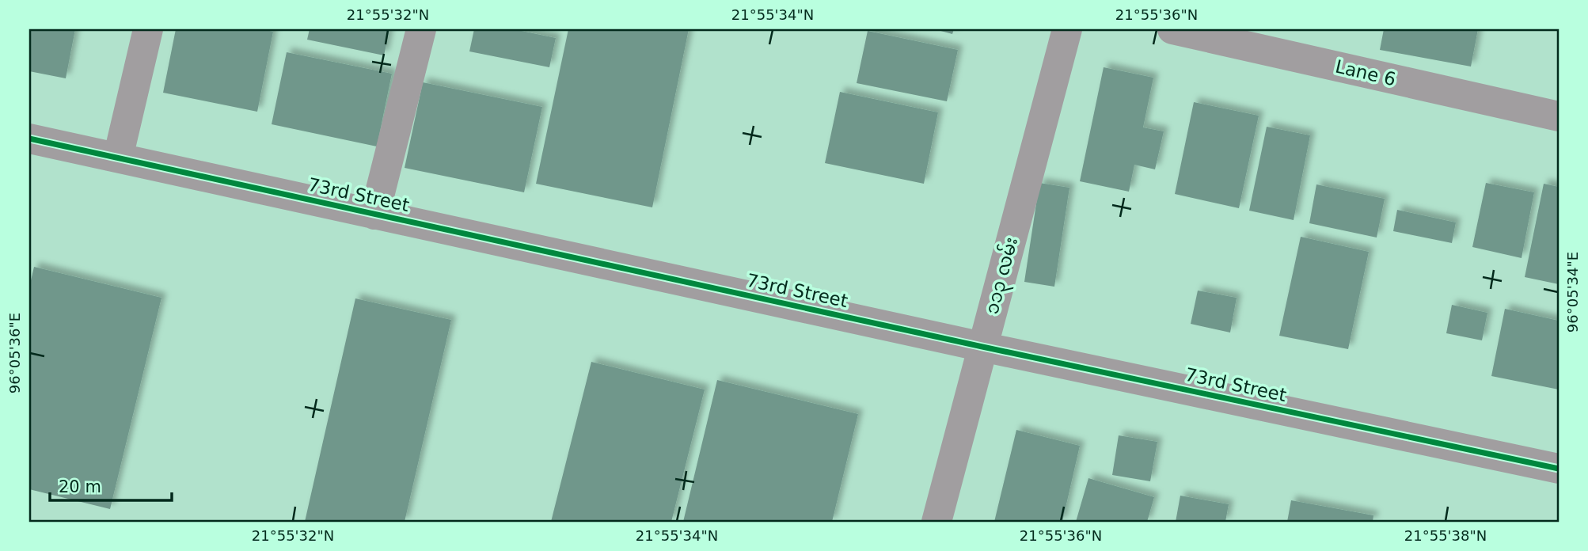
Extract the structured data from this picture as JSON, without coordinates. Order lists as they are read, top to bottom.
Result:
{
  "streets": {
    "street": ["Lane 6", "73rd Street", "၁၁၃ လမ်း"]
  },
  "crossings": [
    ["73rd Street", "၁၁၃ လမ်း"]
  ],
  "scale_bar": "20 m",
  "coordinates": [
    "21°55'32\"N",
    "21°55'34\"N",
    "21°55'36\"N",
    "96°05'34\"E",
    "96°05'36\"E",
    "21°55'38\"N"
  ]
}
